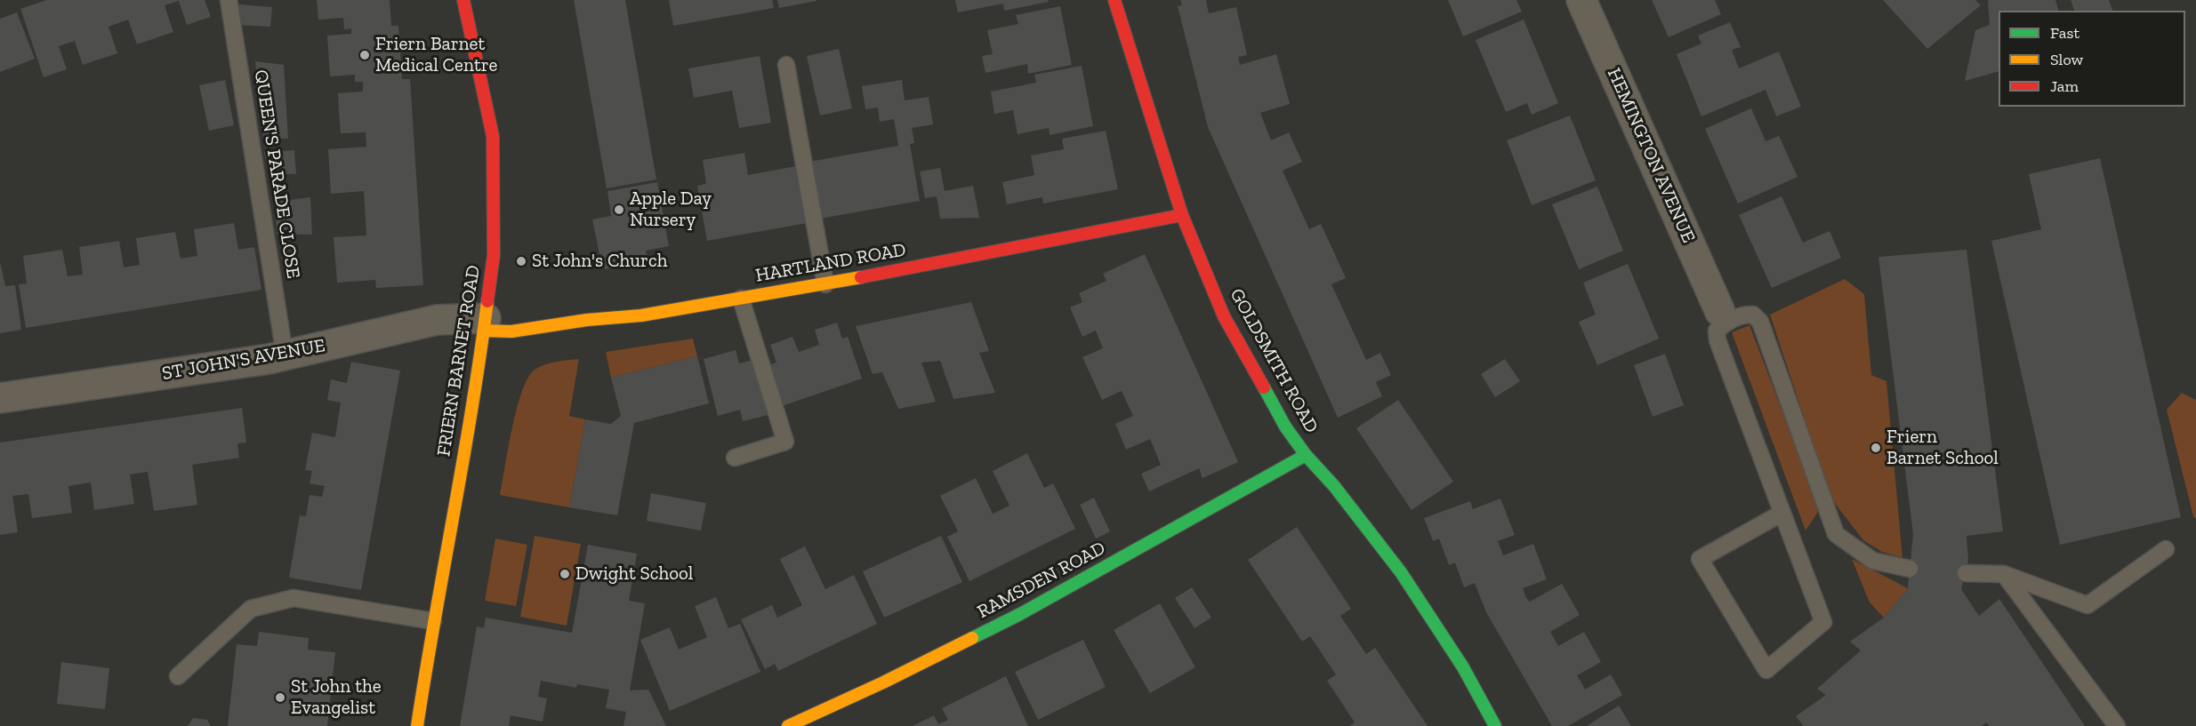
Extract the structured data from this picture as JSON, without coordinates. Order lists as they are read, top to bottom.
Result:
{
  "streets": {
    "street": [
      "HEMINGTON AVENUE",
      "HARTLAND ROAD",
      "ST JOHN'S AVENUE",
      "FRIERN BARNET ROAD",
      "GOLDSMITH ROAD",
      "RAMSDEN ROAD"
    ],
    "lane": ["QUEEN'S PARADE CLOSE"]
  },
  "crossings": [
    ["QUEEN'S PARADE CLOSE", "ST JOHN'S AVENUE"],
    ["HARTLAND ROAD", "ST JOHN'S AVENUE"],
    ["HARTLAND ROAD", "FRIERN BARNET ROAD"],
    ["HARTLAND ROAD", "GOLDSMITH ROAD"],
    ["ST JOHN'S AVENUE", "FRIERN BARNET ROAD"],
    ["GOLDSMITH ROAD", "RAMSDEN ROAD"]
  ],
  "places": [
    "Friern Barnet Medical Centre",
    "Apple Day Nursery",
    "St John's Church",
    "Friern Barnet School",
    "Dwight School",
    "St John the Evangelist"
  ],
  "legend": ["Fast", "Slow", "Jam"]
}
